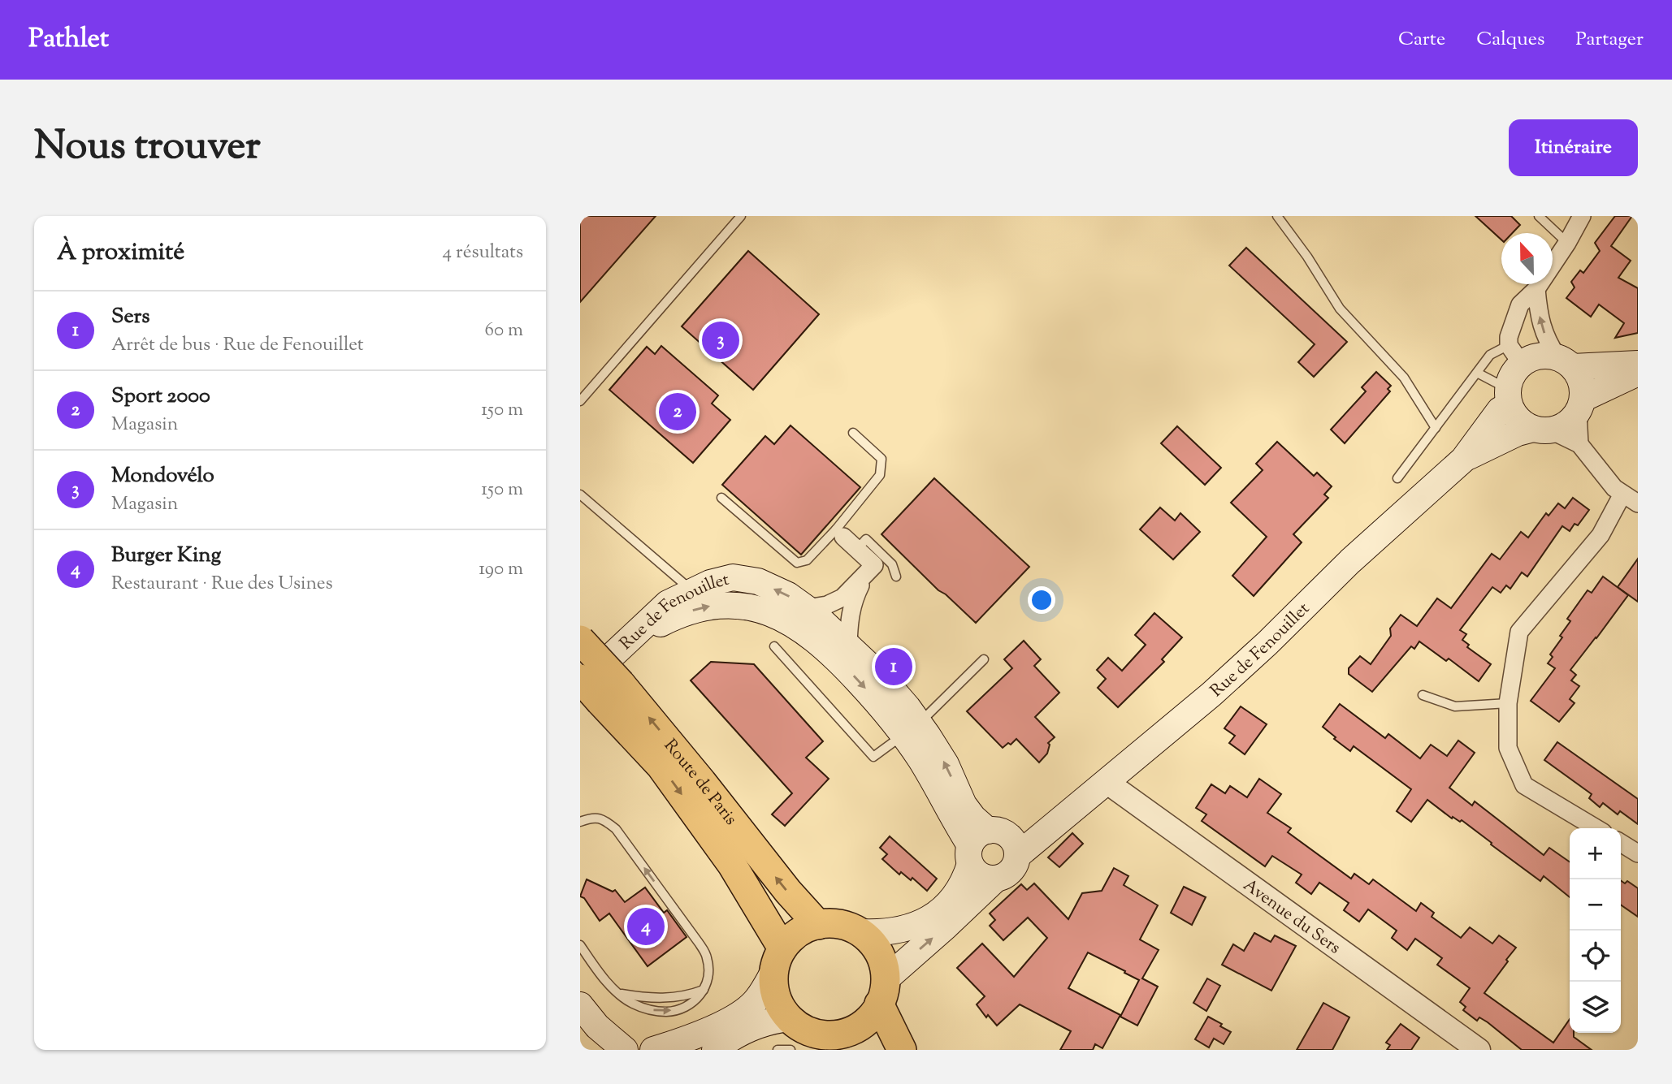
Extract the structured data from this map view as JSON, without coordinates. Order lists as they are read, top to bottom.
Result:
{
  "streets": {
    "main road": ["Rue de Fenouillet", "Route de Paris"],
    "street": ["Avenue du Sers"]
  },
  "crossings": [
    ["Rue de Fenouillet", "Avenue du Sers"]
  ],
  "north": "top",
  "page": {
    "header": "Pathlet",
    "nav": ["Carte", "Calques", "Partager"],
    "title": "Nous trouver",
    "buttons": "Itinéraire",
    "heading": ["À proximité", "4 résultats"],
    "list": [
      {
        "mark": "1",
        "name": "Sers",
        "note": "Arrêt de bus · Rue de Fenouillet",
        "value": "60 m"
      },
      {
        "mark": "2",
        "name": "Sport 2000",
        "note": "Magasin",
        "value": "150 m"
      },
      {
        "mark": "3",
        "name": "Mondovélo",
        "note": "Magasin",
        "value": "150 m"
      },
      {
        "mark": "4",
        "name": "Burger King",
        "note": "Restaurant · Rue des Usines",
        "value": "190 m"
      }
    ],
    "pins": [
      "3",
      "2",
      "1",
      "4"
    ],
    "map_buttons": ["+", "−"]
  }
}
